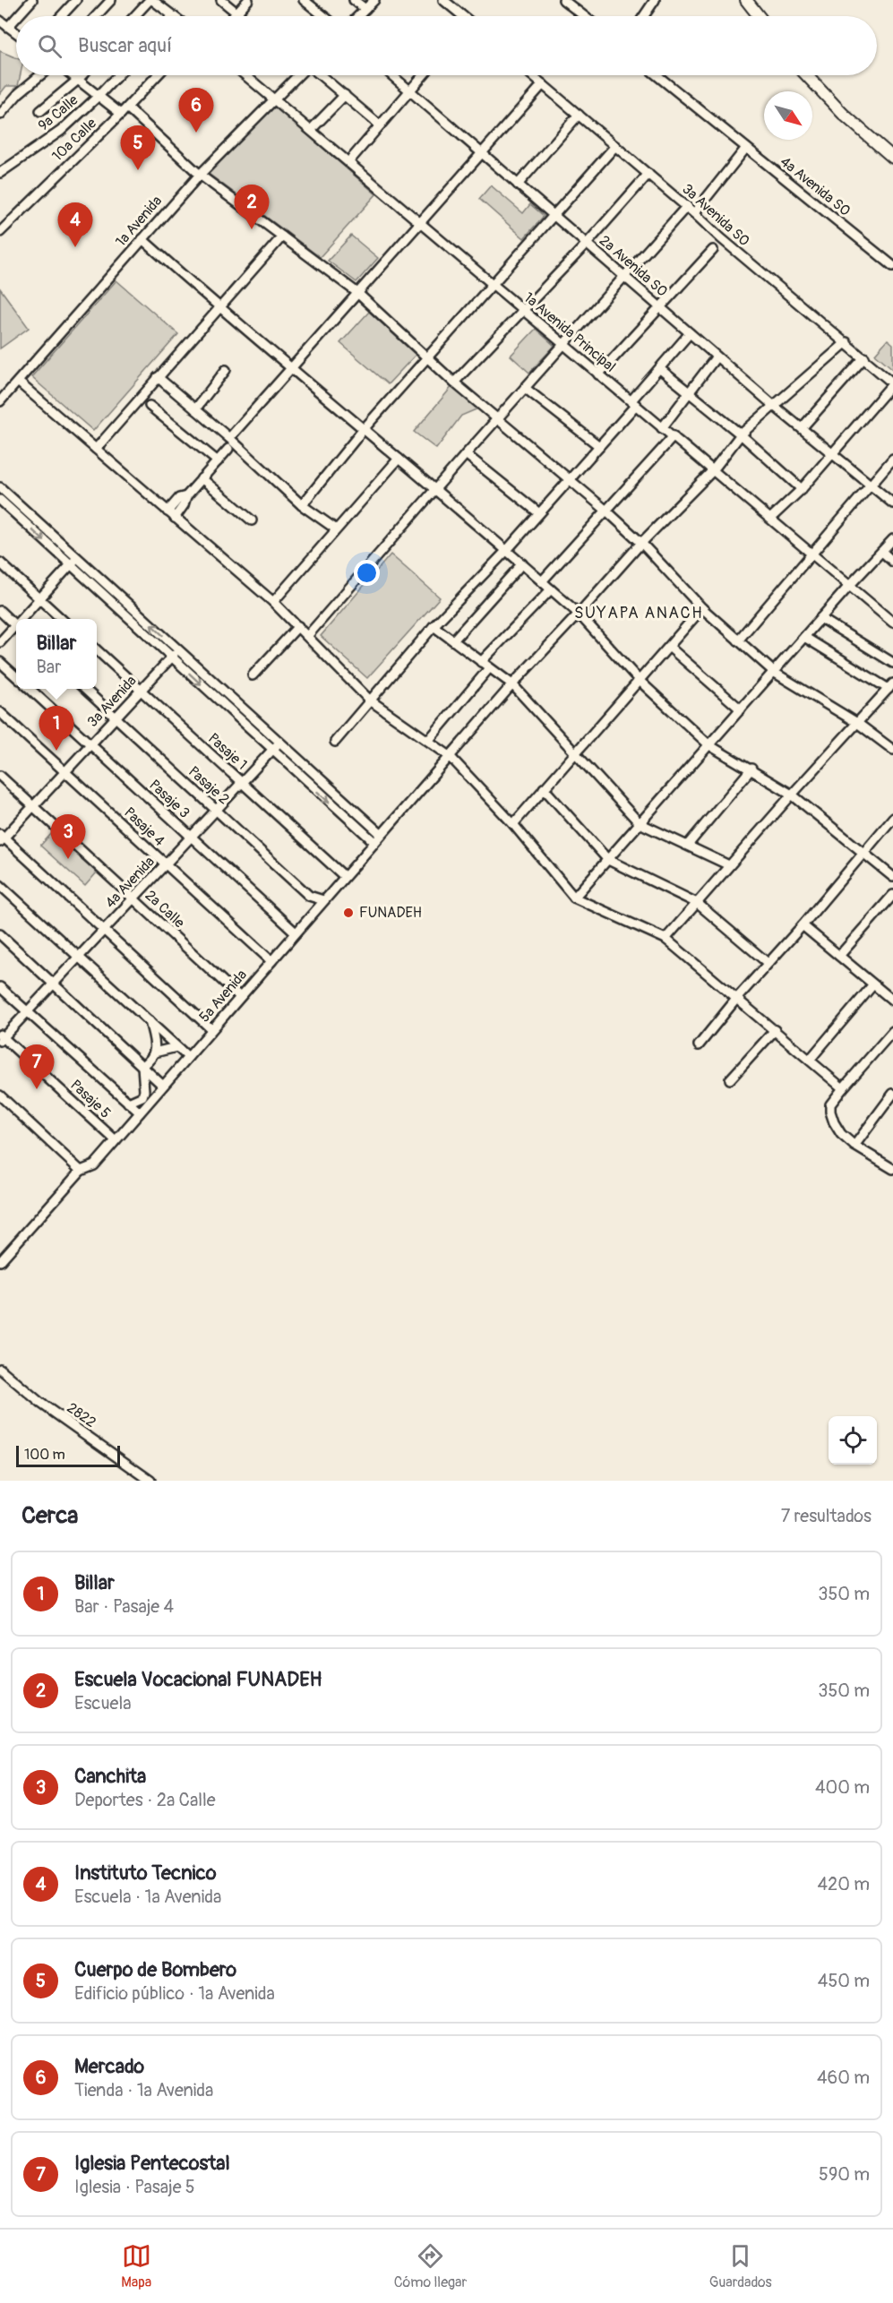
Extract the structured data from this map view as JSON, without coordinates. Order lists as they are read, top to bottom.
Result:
{
  "streets": {
    "street": [
      "9a Calle",
      "10a Calle",
      "4a Avenida SO",
      "3a Avenida SO",
      "1a Avenida",
      "2a Avenida SO",
      "1a Avenida Principal",
      "3a Avenida",
      "Pasaje 1",
      "Pasaje 2",
      "Pasaje 3",
      "Pasaje 4",
      "4a Avenida",
      "2a Calle",
      "5a Avenida",
      "Pasaje 5",
      "2822"
    ]
  },
  "crossings": [
    ["3a Avenida SO", "5a Avenida"],
    ["1a Avenida", "1a Avenida Principal"],
    ["2a Avenida SO", "5a Avenida"],
    ["1a Avenida Principal", "5a Avenida"],
    ["3a Avenida", "Pasaje 1"],
    ["3a Avenida", "Pasaje 2"],
    ["3a Avenida", "Pasaje 3"],
    ["3a Avenida", "Pasaje 4"],
    ["3a Avenida", "2a Calle"],
    ["Pasaje 1", "4a Avenida"],
    ["Pasaje 1", "5a Avenida"],
    ["Pasaje 2", "4a Avenida"],
    ["Pasaje 2", "5a Avenida"],
    ["Pasaje 3", "4a Avenida"],
    ["Pasaje 3", "5a Avenida"],
    ["Pasaje 4", "4a Avenida"],
    ["Pasaje 4", "5a Avenida"],
    ["4a Avenida", "2a Calle"],
    ["4a Avenida", "Pasaje 5"],
    ["2a Calle", "5a Avenida"],
    ["5a Avenida", "Pasaje 5"]
  ],
  "districts": ["SUYAPA ANACH"],
  "places": ["FUNADEH"],
  "scale_bar": "100 m",
  "north": "bottom right",
  "page": {
    "search": "Buscar aquí",
    "pins": [
      "6",
      "5",
      "2",
      "4",
      "1",
      "3",
      "7"
    ],
    "popup": ["Billar", "Bar"],
    "scale": "100 m",
    "heading": ["Cerca", "7 resultados"],
    "list": [
      {
        "mark": "1",
        "name": "Billar",
        "note": "Bar · Pasaje 4",
        "value": "350 m"
      },
      {
        "mark": "2",
        "name": "Escuela Vocacional FUNADEH",
        "note": "Escuela",
        "value": "350 m"
      },
      {
        "mark": "3",
        "name": "Canchita",
        "note": "Deportes · 2a Calle",
        "value": "400 m"
      },
      {
        "mark": "4",
        "name": "Instituto Tecnico",
        "note": "Escuela · 1a Avenida",
        "value": "420 m"
      },
      {
        "mark": "5",
        "name": "Cuerpo de Bombero",
        "note": "Edificio público · 1a Avenida",
        "value": "450 m"
      },
      {
        "mark": "6",
        "name": "Mercado",
        "note": "Tienda · 1a Avenida",
        "value": "460 m"
      },
      {
        "mark": "7",
        "name": "Iglesia Pentecostal",
        "note": "Iglesia · Pasaje 5",
        "value": "590 m"
      }
    ],
    "nav": ["Mapa", "Cómo llegar", "Guardados"]
  }
}
